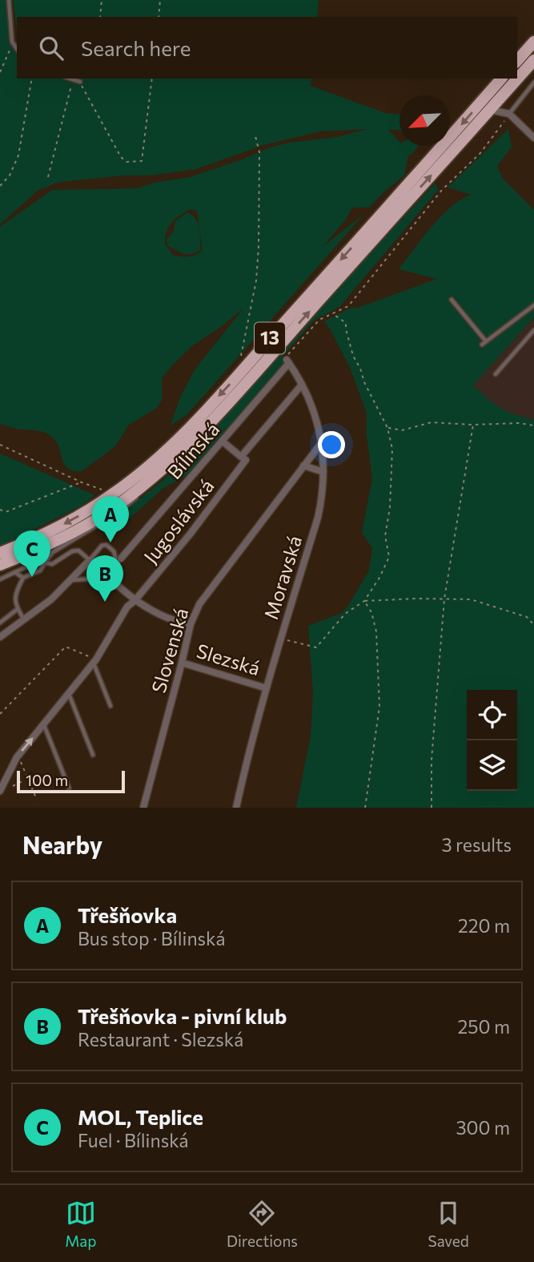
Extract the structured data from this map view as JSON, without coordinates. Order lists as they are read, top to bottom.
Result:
{
  "streets": {
    "highway": ["13"],
    "street": [
      "Bílinská",
      "Jugoslávská",
      "Moravská",
      "Slovenská",
      "Slezská"
    ]
  },
  "crossings": [
    ["Bílinská", "Moravská"],
    ["Jugoslávská", "Moravská"],
    ["Jugoslávská", "Slezská"],
    ["Moravská", "Slovenská"],
    ["Moravská", "Slezská"],
    ["Slovenská", "Slezská"]
  ],
  "scale_bar": "100 m",
  "north": "bottom left",
  "page": {
    "search": "Search here",
    "pins": ["A", "C", "B"],
    "scale": "100 m",
    "heading": ["Nearby", "3 results"],
    "list": [
      {
        "mark": "A",
        "name": "Třešňovka",
        "note": "Bus stop · Bílinská",
        "value": "220 m"
      },
      {
        "mark": "B",
        "name": "Třešňovka - pivní klub",
        "note": "Restaurant · Slezská",
        "value": "250 m"
      },
      {
        "mark": "C",
        "name": "MOL, Teplice",
        "note": "Fuel · Bílinská",
        "value": "300 m"
      }
    ],
    "nav": ["Map", "Directions", "Saved"]
  }
}
